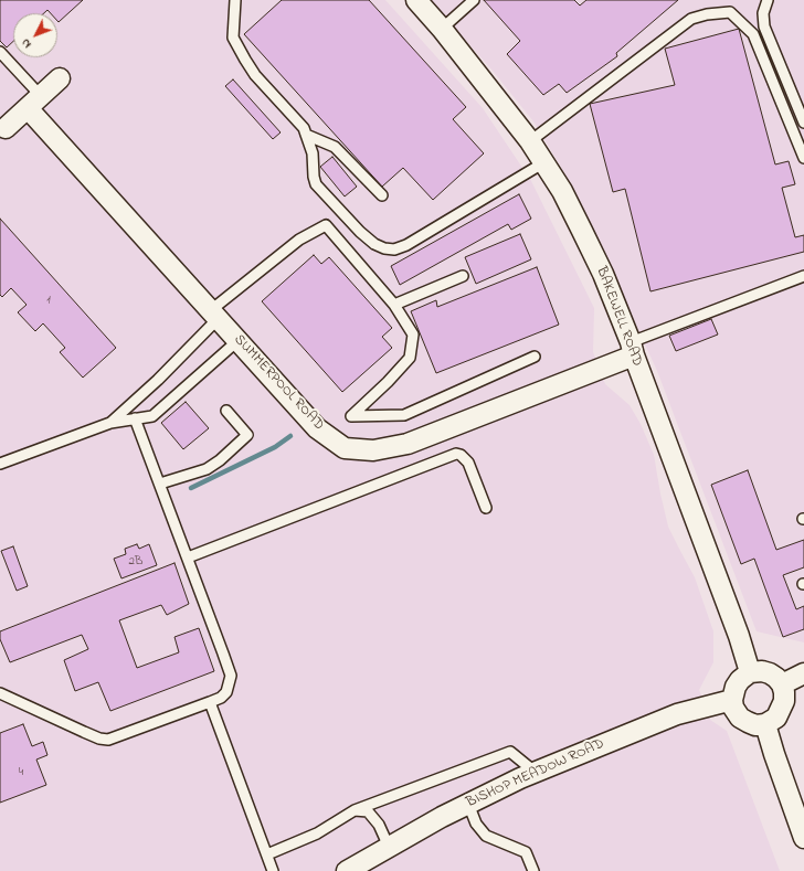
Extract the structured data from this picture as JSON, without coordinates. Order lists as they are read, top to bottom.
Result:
{
  "streets": {
    "street": ["BAKEWELL ROAD", "SUMMERPOOL ROAD", "BISHOP MEADOW ROAD"]
  },
  "crossings": [
    ["BAKEWELL ROAD", "SUMMERPOOL ROAD"],
    ["BAKEWELL ROAD", "BISHOP MEADOW ROAD"]
  ],
  "house_numbers": ["1", "2B", "4"],
  "north": "bottom left"
}
